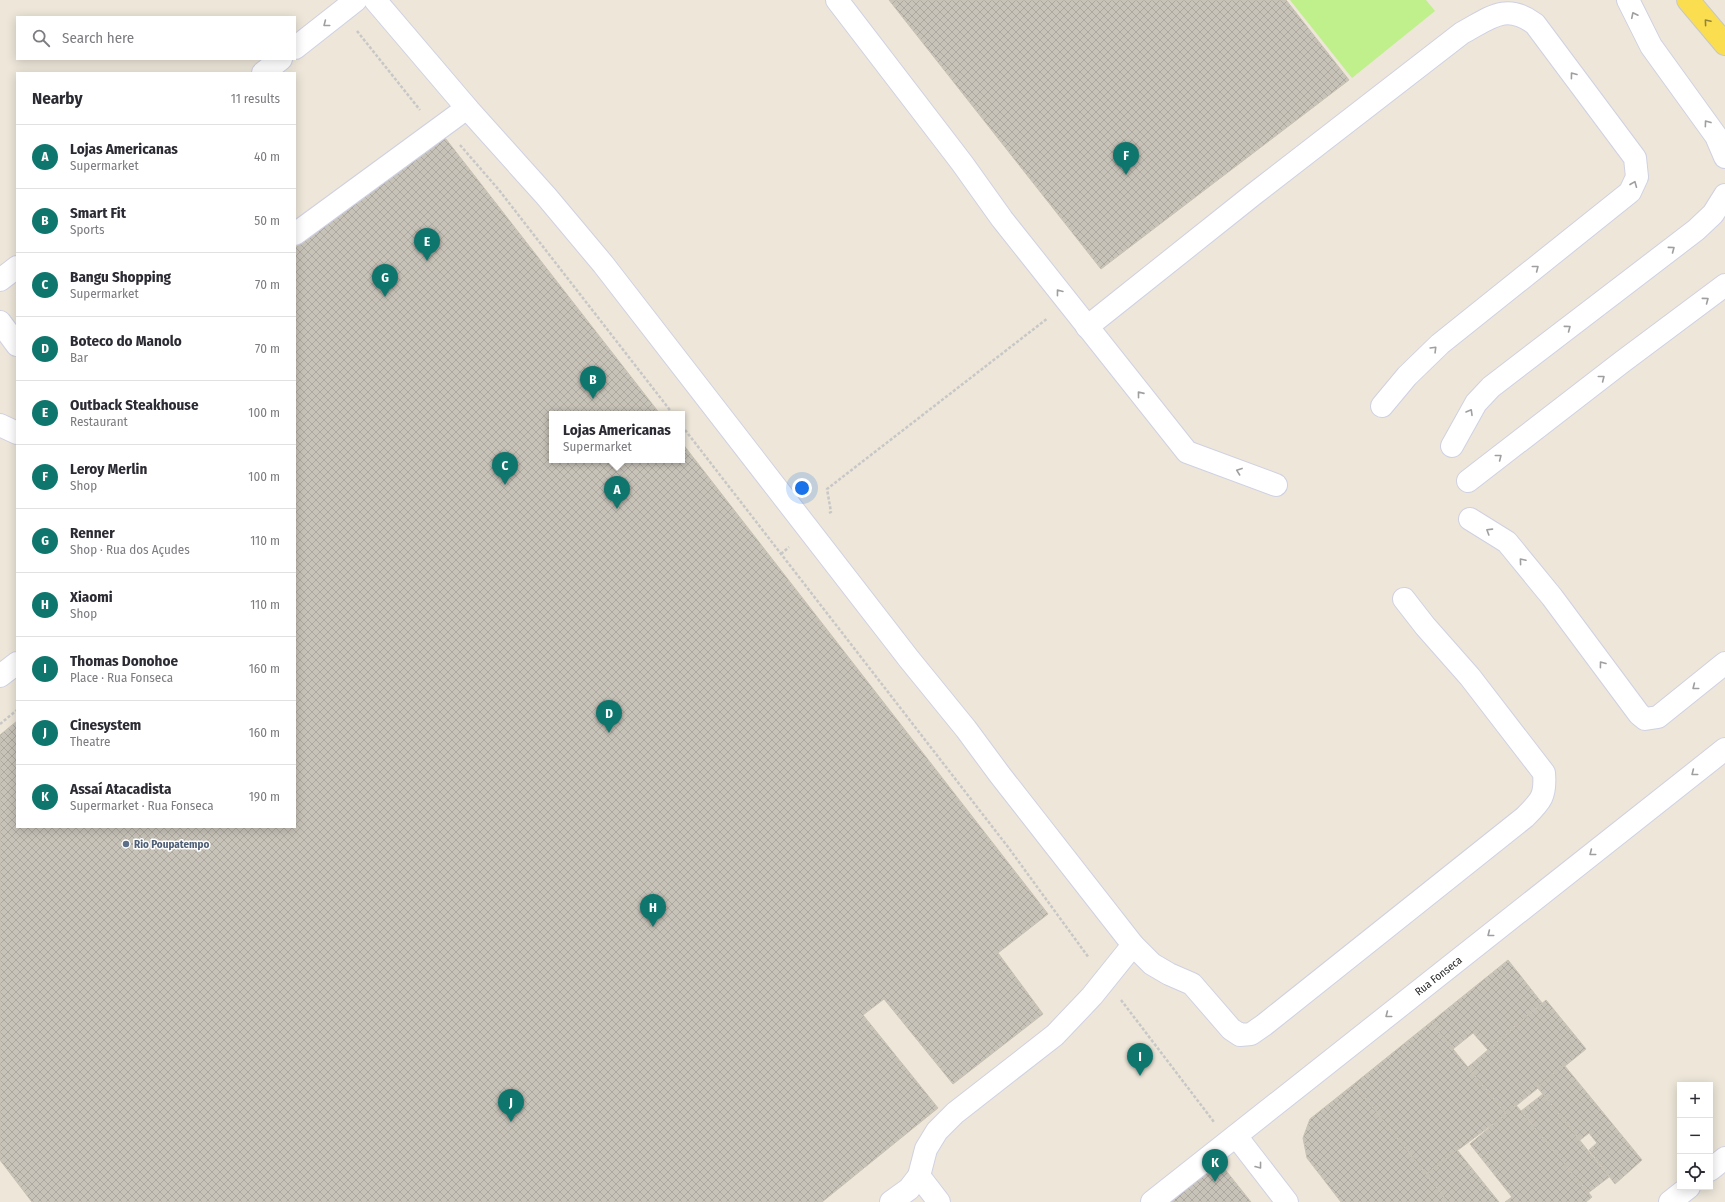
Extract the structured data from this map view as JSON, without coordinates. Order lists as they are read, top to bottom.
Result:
{
  "streets": {
    "street": ["Rua Fonseca"]
  },
  "one_way": ["Rua Fonseca"],
  "places": ["Rio Poupatempo"],
  "page": {
    "search": "Search here",
    "heading": ["Nearby", "11 results"],
    "list": [
      {
        "mark": "A",
        "name": "Lojas Americanas",
        "note": "Supermarket",
        "value": "40 m"
      },
      {
        "mark": "B",
        "name": "Smart Fit",
        "note": "Sports",
        "value": "50 m"
      },
      {
        "mark": "C",
        "name": "Bangu Shopping",
        "note": "Supermarket",
        "value": "70 m"
      },
      {
        "mark": "D",
        "name": "Boteco do Manolo",
        "note": "Bar",
        "value": "70 m"
      },
      {
        "mark": "E",
        "name": "Outback Steakhouse",
        "note": "Restaurant",
        "value": "100 m"
      },
      {
        "mark": "F",
        "name": "Leroy Merlin",
        "note": "Shop",
        "value": "100 m"
      },
      {
        "mark": "G",
        "name": "Renner",
        "note": "Shop · Rua dos Açudes",
        "value": "110 m"
      },
      {
        "mark": "H",
        "name": "Xiaomi",
        "note": "Shop",
        "value": "110 m"
      },
      {
        "mark": "I",
        "name": "Thomas Donohoe",
        "note": "Place · Rua Fonseca",
        "value": "160 m"
      },
      {
        "mark": "J",
        "name": "Cinesystem",
        "note": "Theatre",
        "value": "160 m"
      },
      {
        "mark": "K",
        "name": "Assaí Atacadista",
        "note": "Supermarket · Rua Fonseca",
        "value": "190 m"
      }
    ],
    "pins": [
      "F",
      "E",
      "G",
      "B",
      "C",
      "A",
      "D",
      "H",
      "I",
      "J",
      "K"
    ],
    "popup": ["Lojas Americanas", "Supermarket"],
    "map_buttons": ["+", "−"]
  }
}
